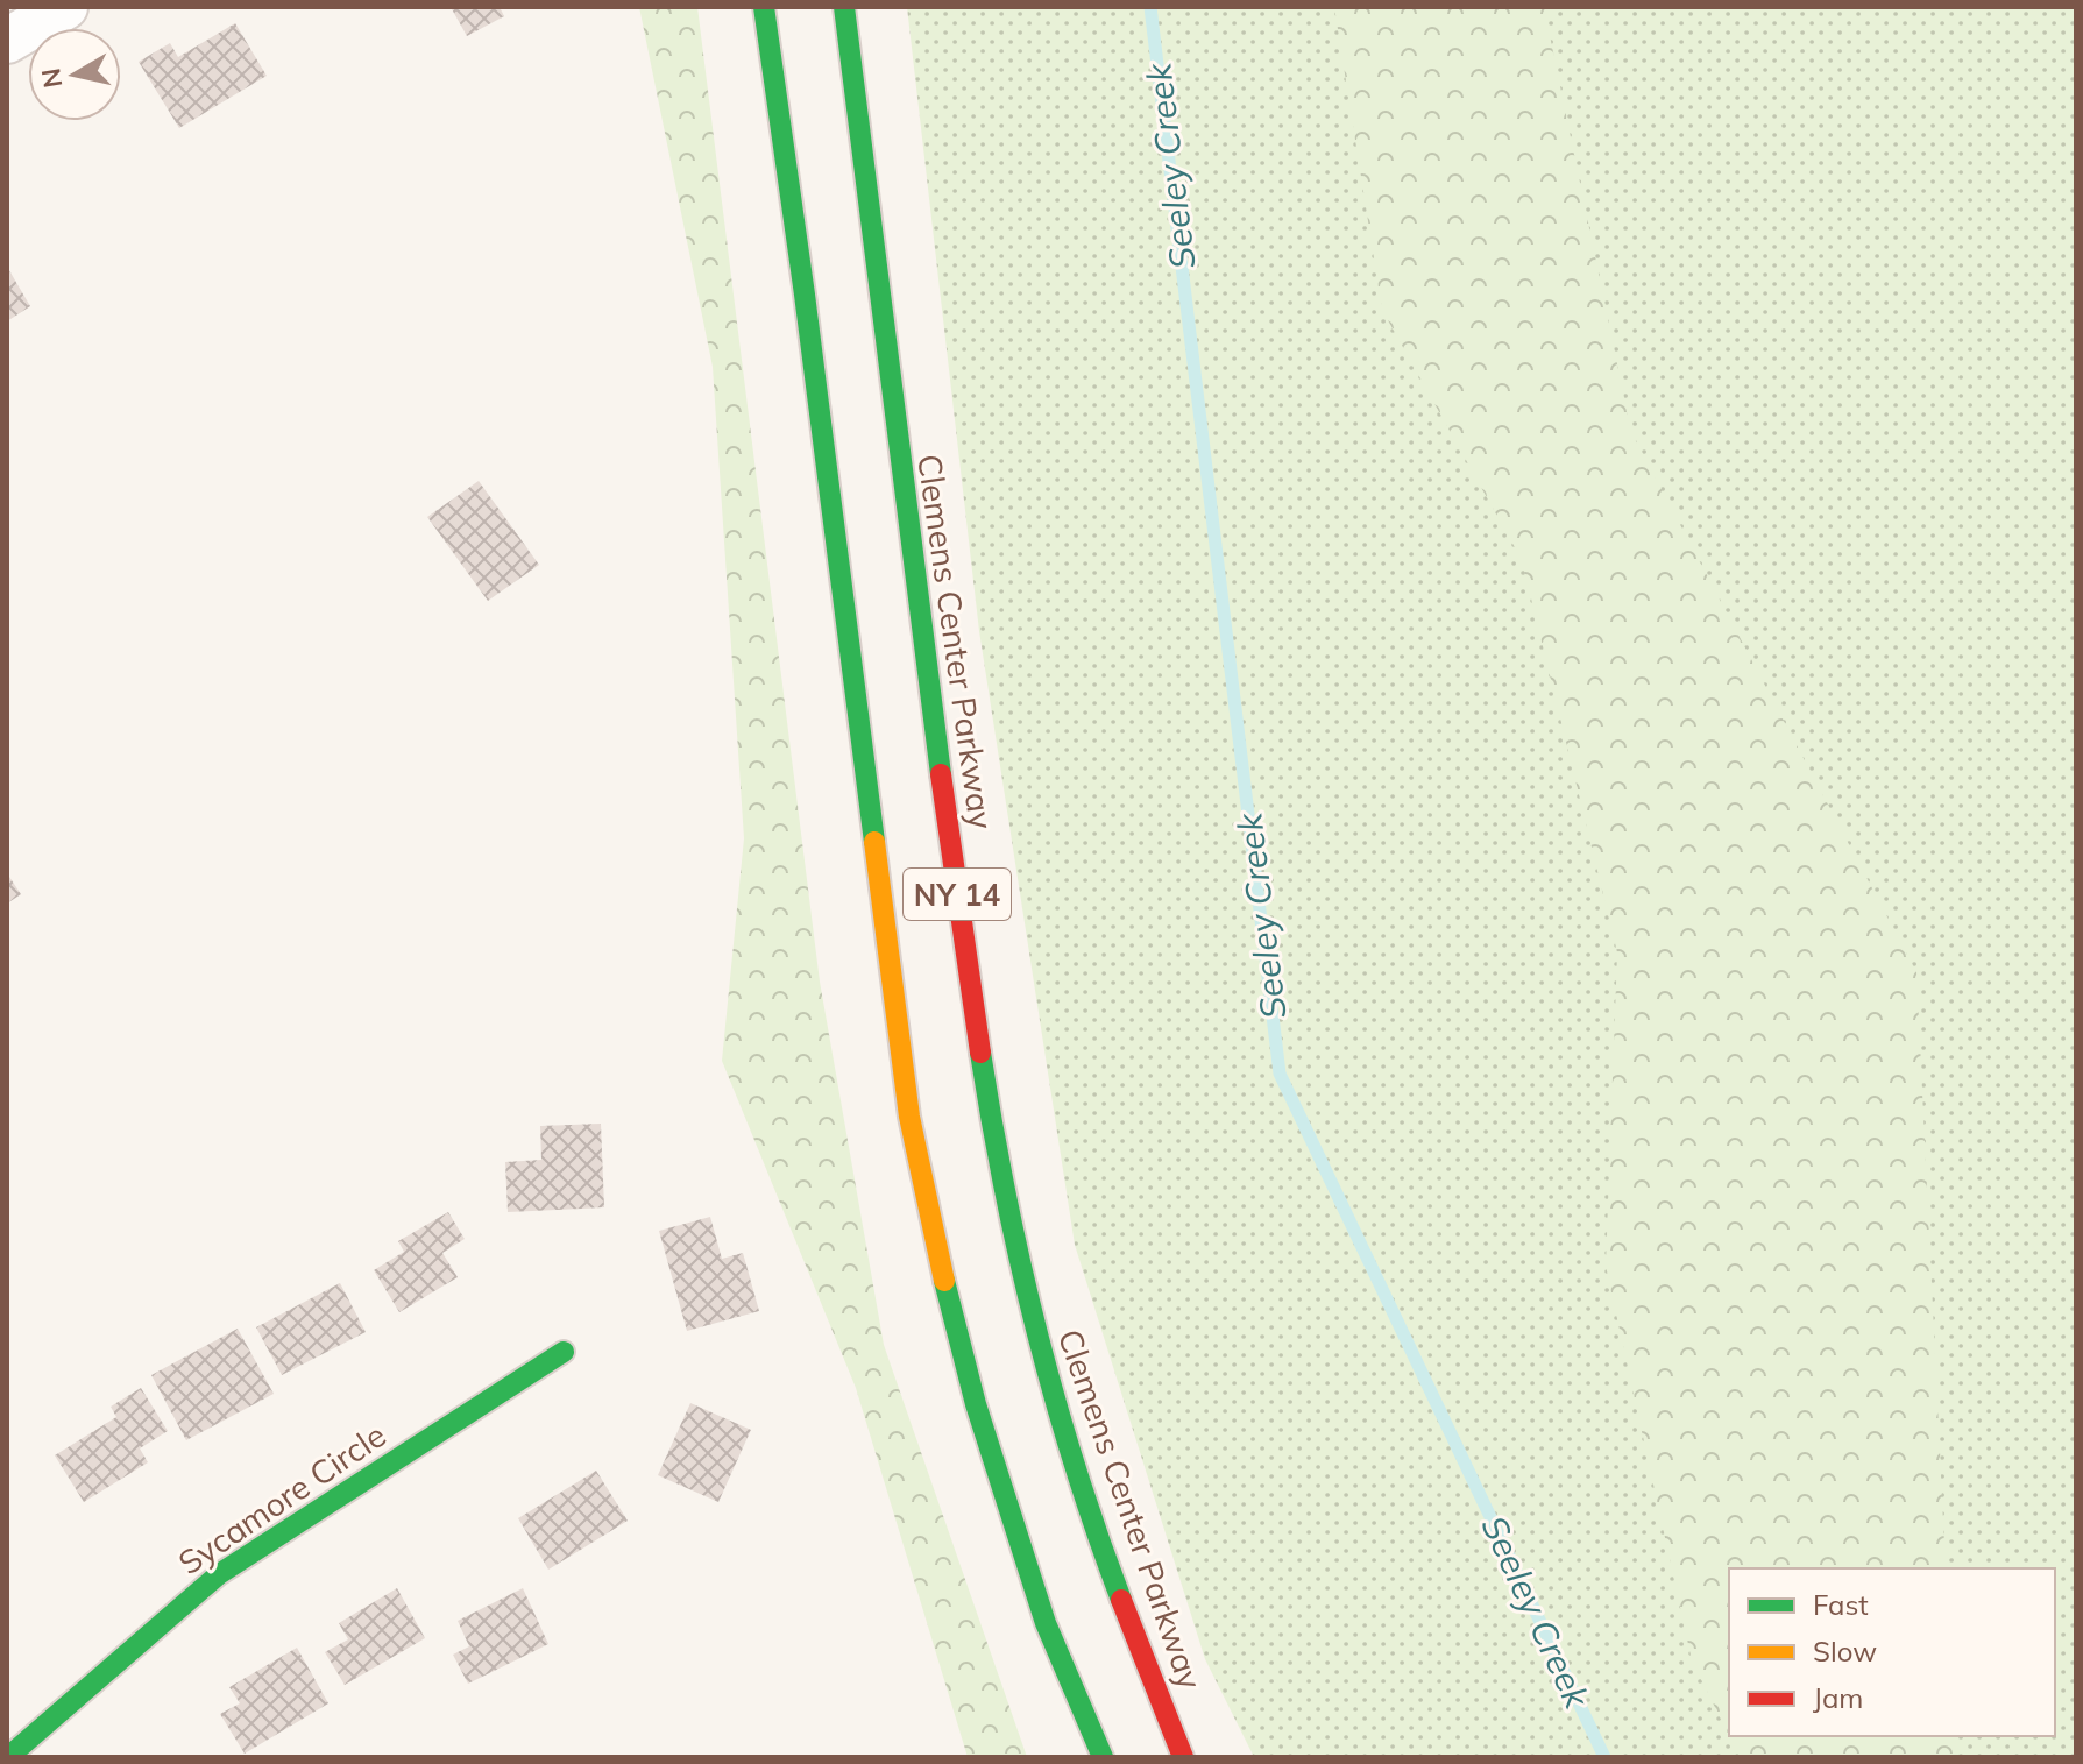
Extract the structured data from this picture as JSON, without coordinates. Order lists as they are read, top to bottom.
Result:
{
  "streets": {
    "main road": ["Clemens Center Parkway", "NY 14", "Sycamore Circle"]
  },
  "water": ["Seeley Creek"],
  "legend": ["Fast", "Slow", "Jam"],
  "north": "left"
}
